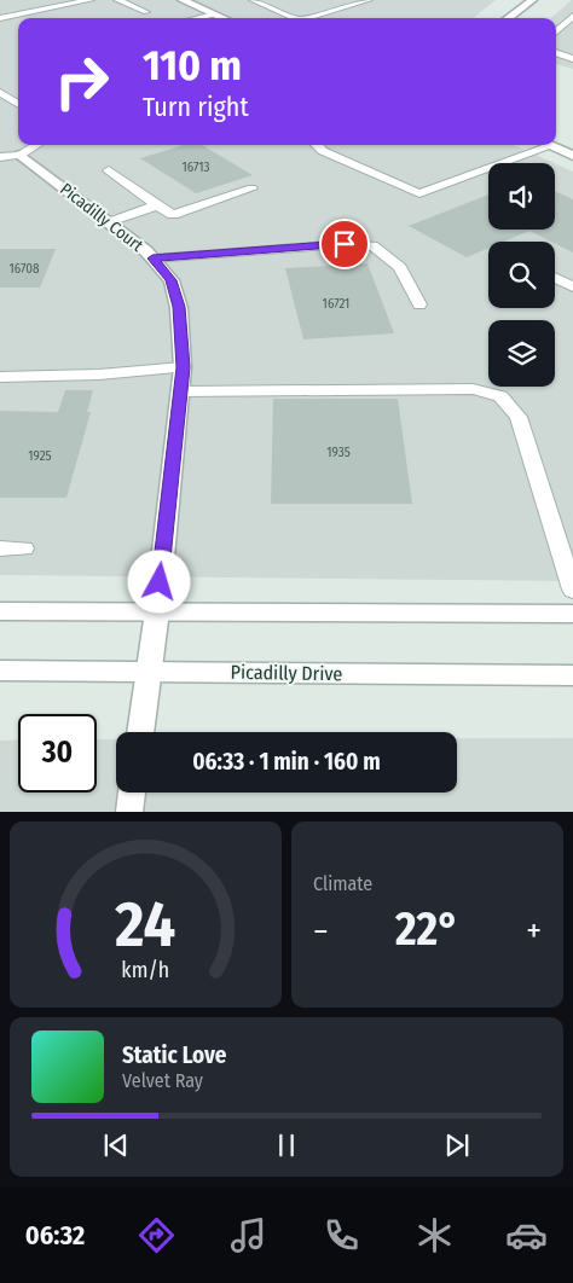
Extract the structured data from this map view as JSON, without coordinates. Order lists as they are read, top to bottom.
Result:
{
  "streets": {
    "street": ["Picadilly Court", "Picadilly Drive"]
  },
  "crossings": [
    ["Picadilly Court", "Picadilly Drive"]
  ],
  "house_numbers": [
    "16713",
    "16708",
    "16721",
    "1935",
    "1925"
  ],
  "page": {
    "turn": ["110 m", "Turn right"],
    "limit": "30",
    "trip": "06:33 · 1 min · 160 m",
    "tile": "Climate",
    "heat": ["−", "22°", "+"],
    "song": ["Static Love", "Velvet Ray"],
    "tabs": "06:32",
    "gauge": ["24", "km/h"]
  }
}
